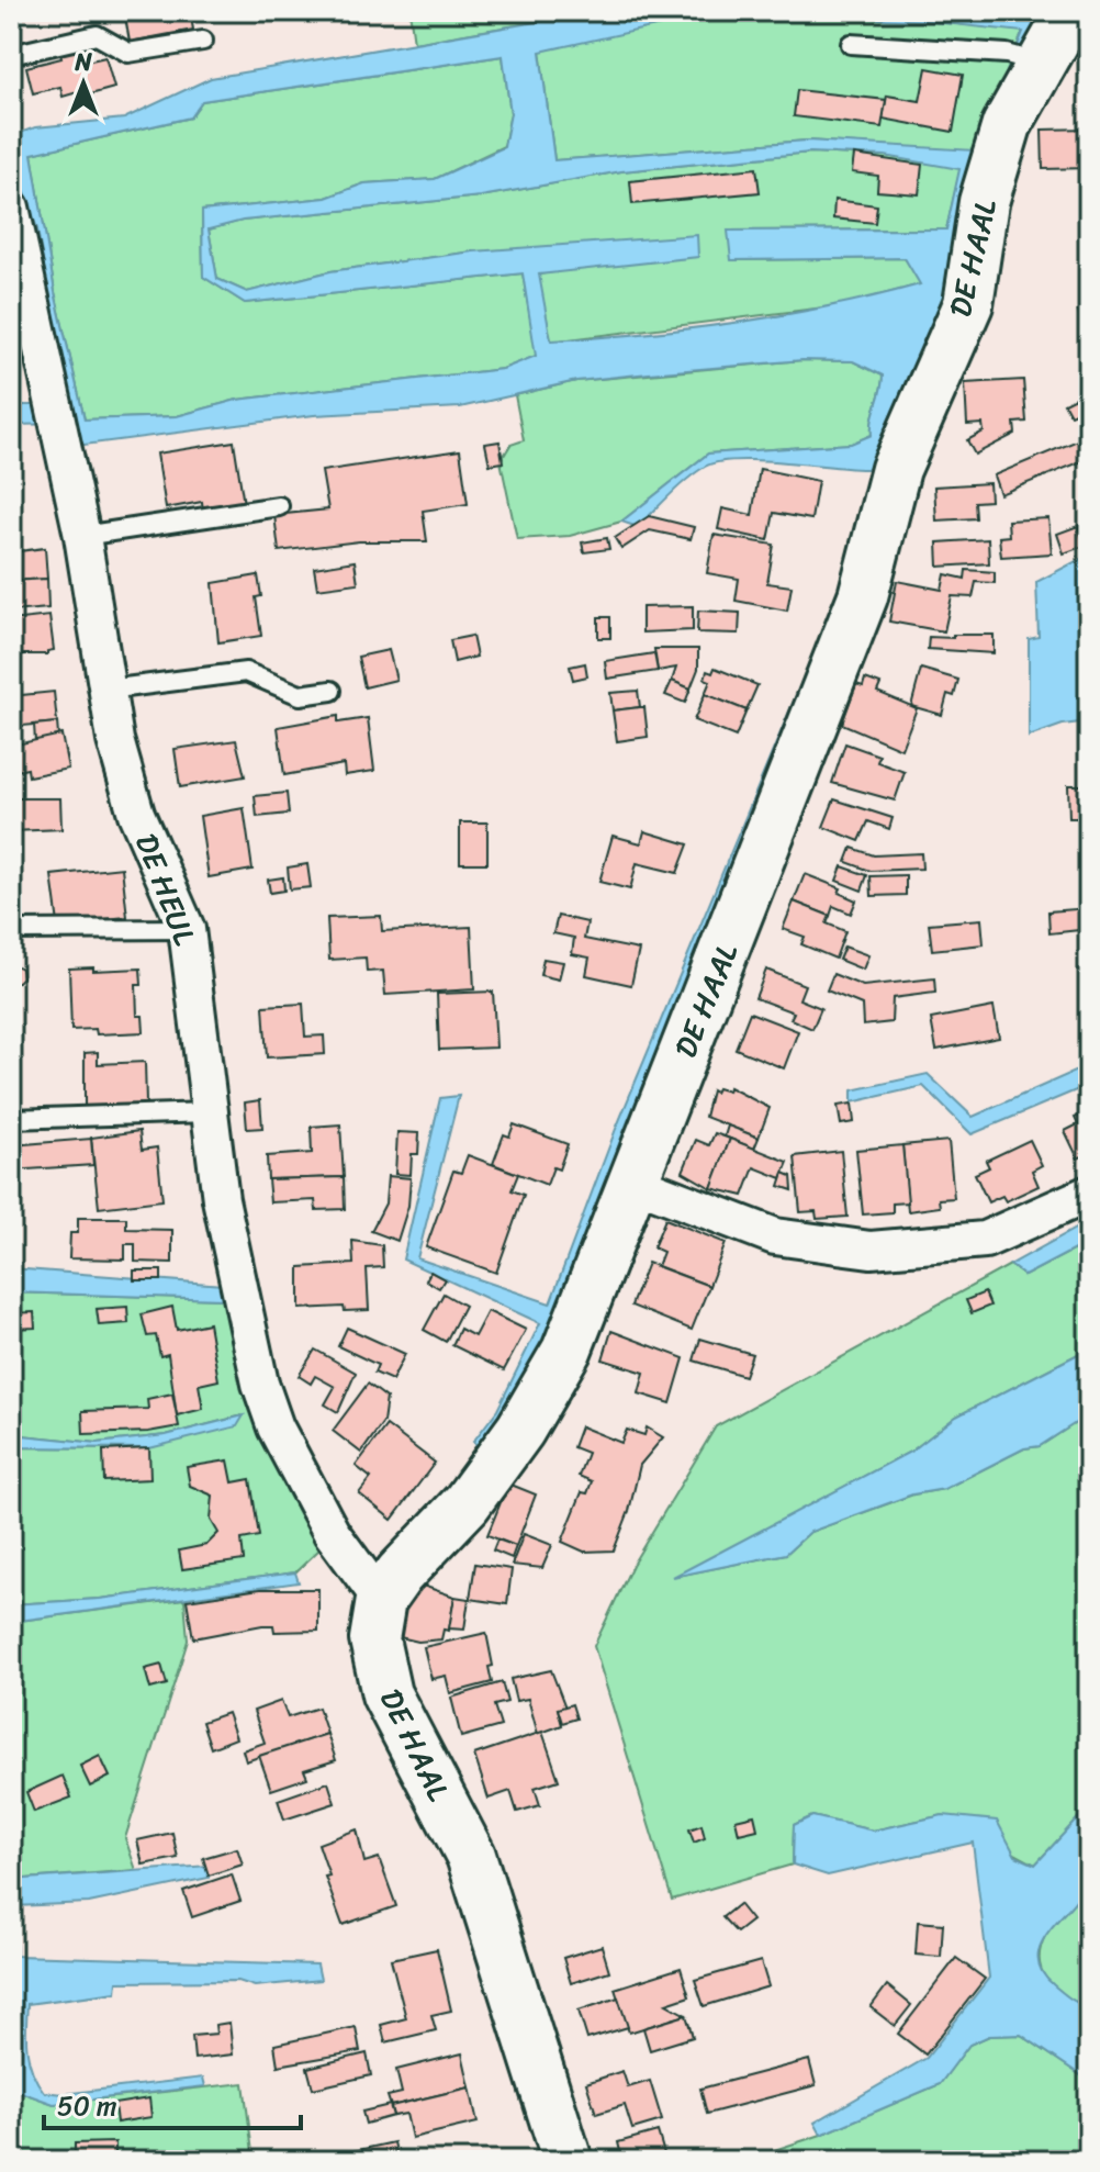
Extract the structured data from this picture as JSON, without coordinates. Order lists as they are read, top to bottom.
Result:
{
  "streets": {
    "street": ["DE HAAL", "DE HEUL"]
  },
  "crossings": [
    ["DE HAAL", "DE HEUL"]
  ],
  "scale_bar": "50 m",
  "north": "top"
}
